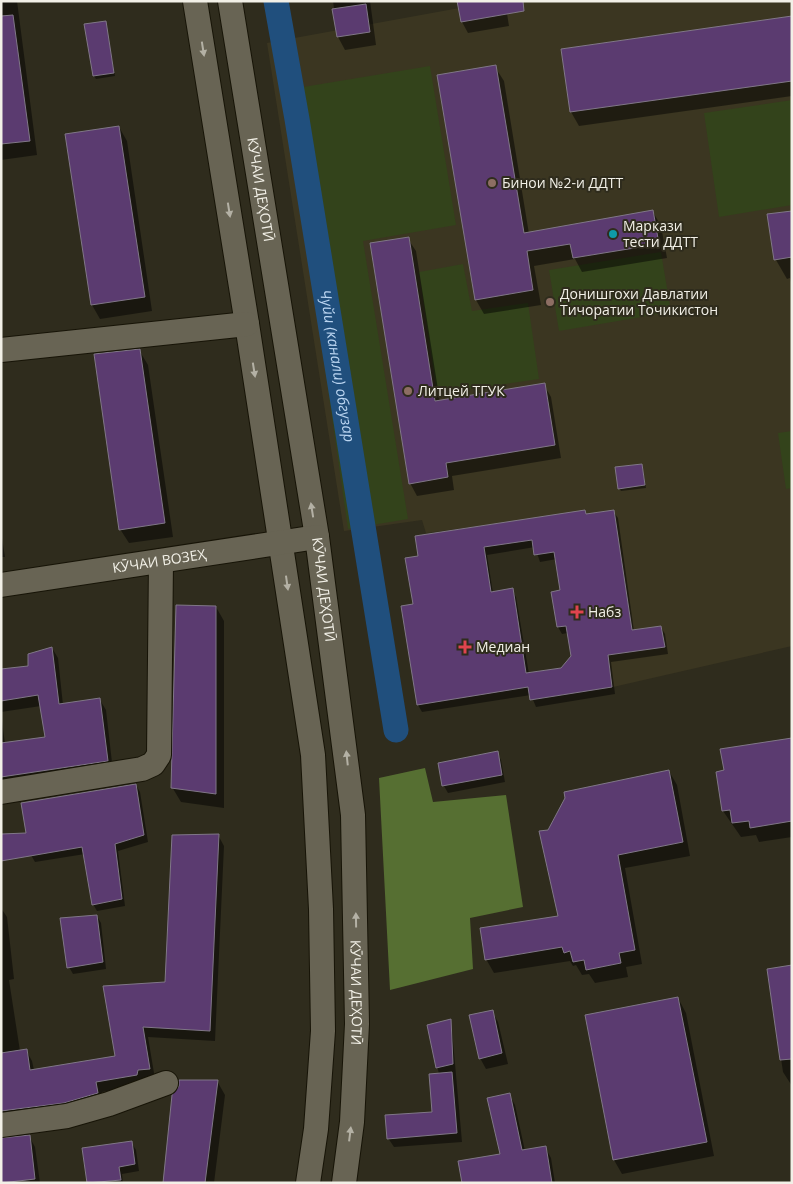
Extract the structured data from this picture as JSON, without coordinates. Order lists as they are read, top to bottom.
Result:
{
  "streets": {
    "street": ["КӮЧАИ ДЕҲОТӢ", "КӮЧАИ ВОЗЕҲ"]
  },
  "crossings": [
    ["КӮЧАИ ДЕҲОТӢ", "КӮЧАИ ВОЗЕҲ"]
  ],
  "water": ["Чуйи (канали) обгузар"],
  "places": {
    "other": [
      "Бинои №2-и ДДТТ",
      "Маркази тести ДДТТ",
      "Донишгохи Давлатии Тичоратии Точикистон",
      "Литцей ТГУК"
    ],
    "health": ["Набз", "Медиан"]
  }
}
